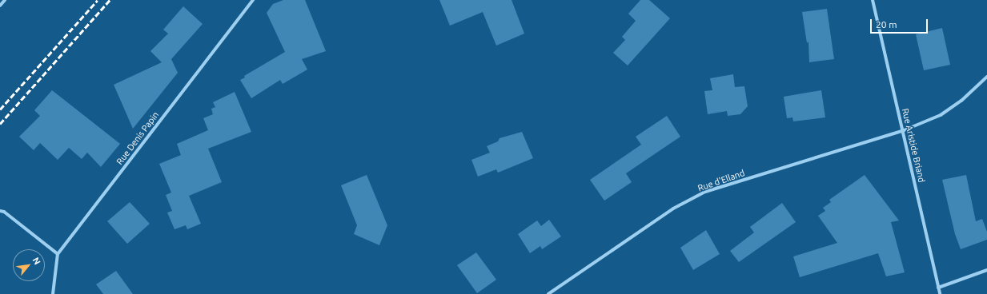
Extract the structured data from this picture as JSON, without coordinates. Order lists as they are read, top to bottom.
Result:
{
  "streets": {
    "street": ["Rue Denis Papin", "Rue Aristide Briand", "Rue d'Elland"]
  },
  "crossings": [
    ["Rue Aristide Briand", "Rue d'Elland"]
  ],
  "scale_bar": "20 m",
  "north": "top right"
}
